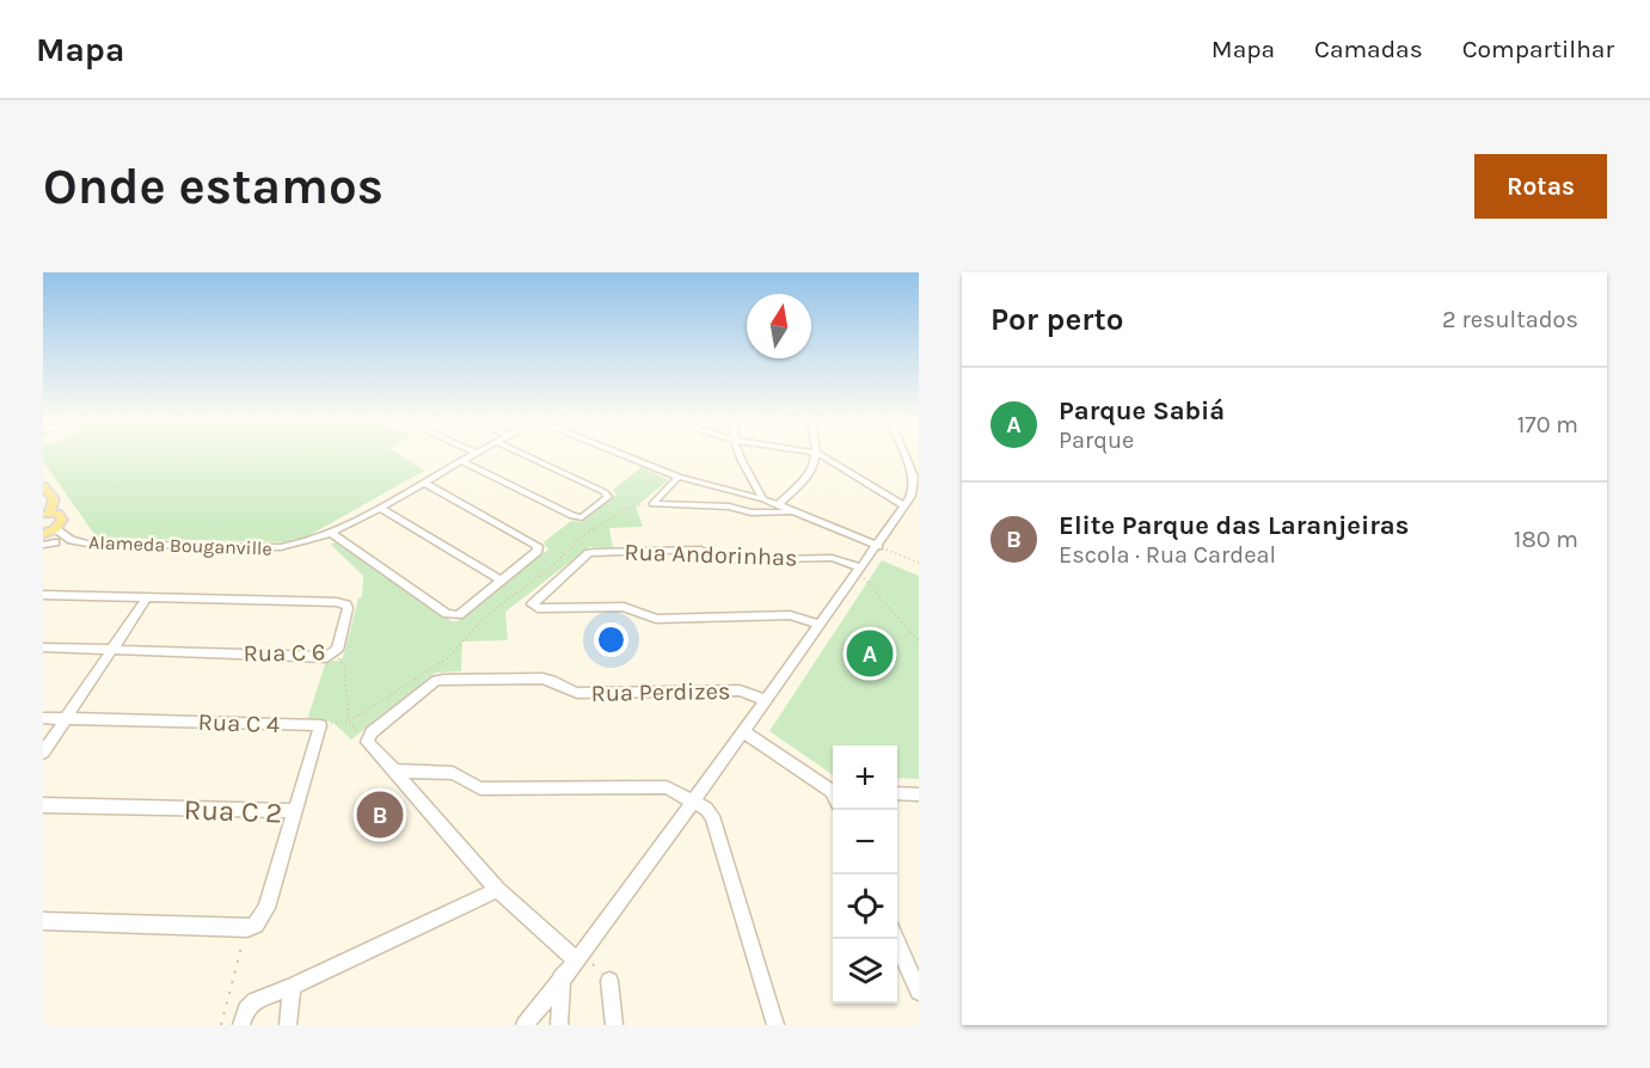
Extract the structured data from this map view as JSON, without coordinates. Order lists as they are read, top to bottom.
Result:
{
  "streets": {
    "street": [
      "Alameda Bouganville",
      "Rua Andorinhas",
      "Rua C 6",
      "Rua Perdizes",
      "Rua C 4",
      "Rua C 2"
    ]
  },
  "north": "top",
  "page": {
    "header": "Mapa",
    "nav": ["Mapa", "Camadas", "Compartilhar"],
    "buttons": "Rotas",
    "title": "Onde estamos",
    "heading": ["Por perto", "2 resultados"],
    "list": [
      {
        "mark": "A",
        "name": "Parque Sabiá",
        "note": "Parque",
        "value": "170 m"
      },
      {
        "mark": "B",
        "name": "Elite Parque das Laranjeiras",
        "note": "Escola · Rua Cardeal",
        "value": "180 m"
      }
    ],
    "pins": ["A", "B"],
    "map_buttons": ["+", "−"]
  }
}
